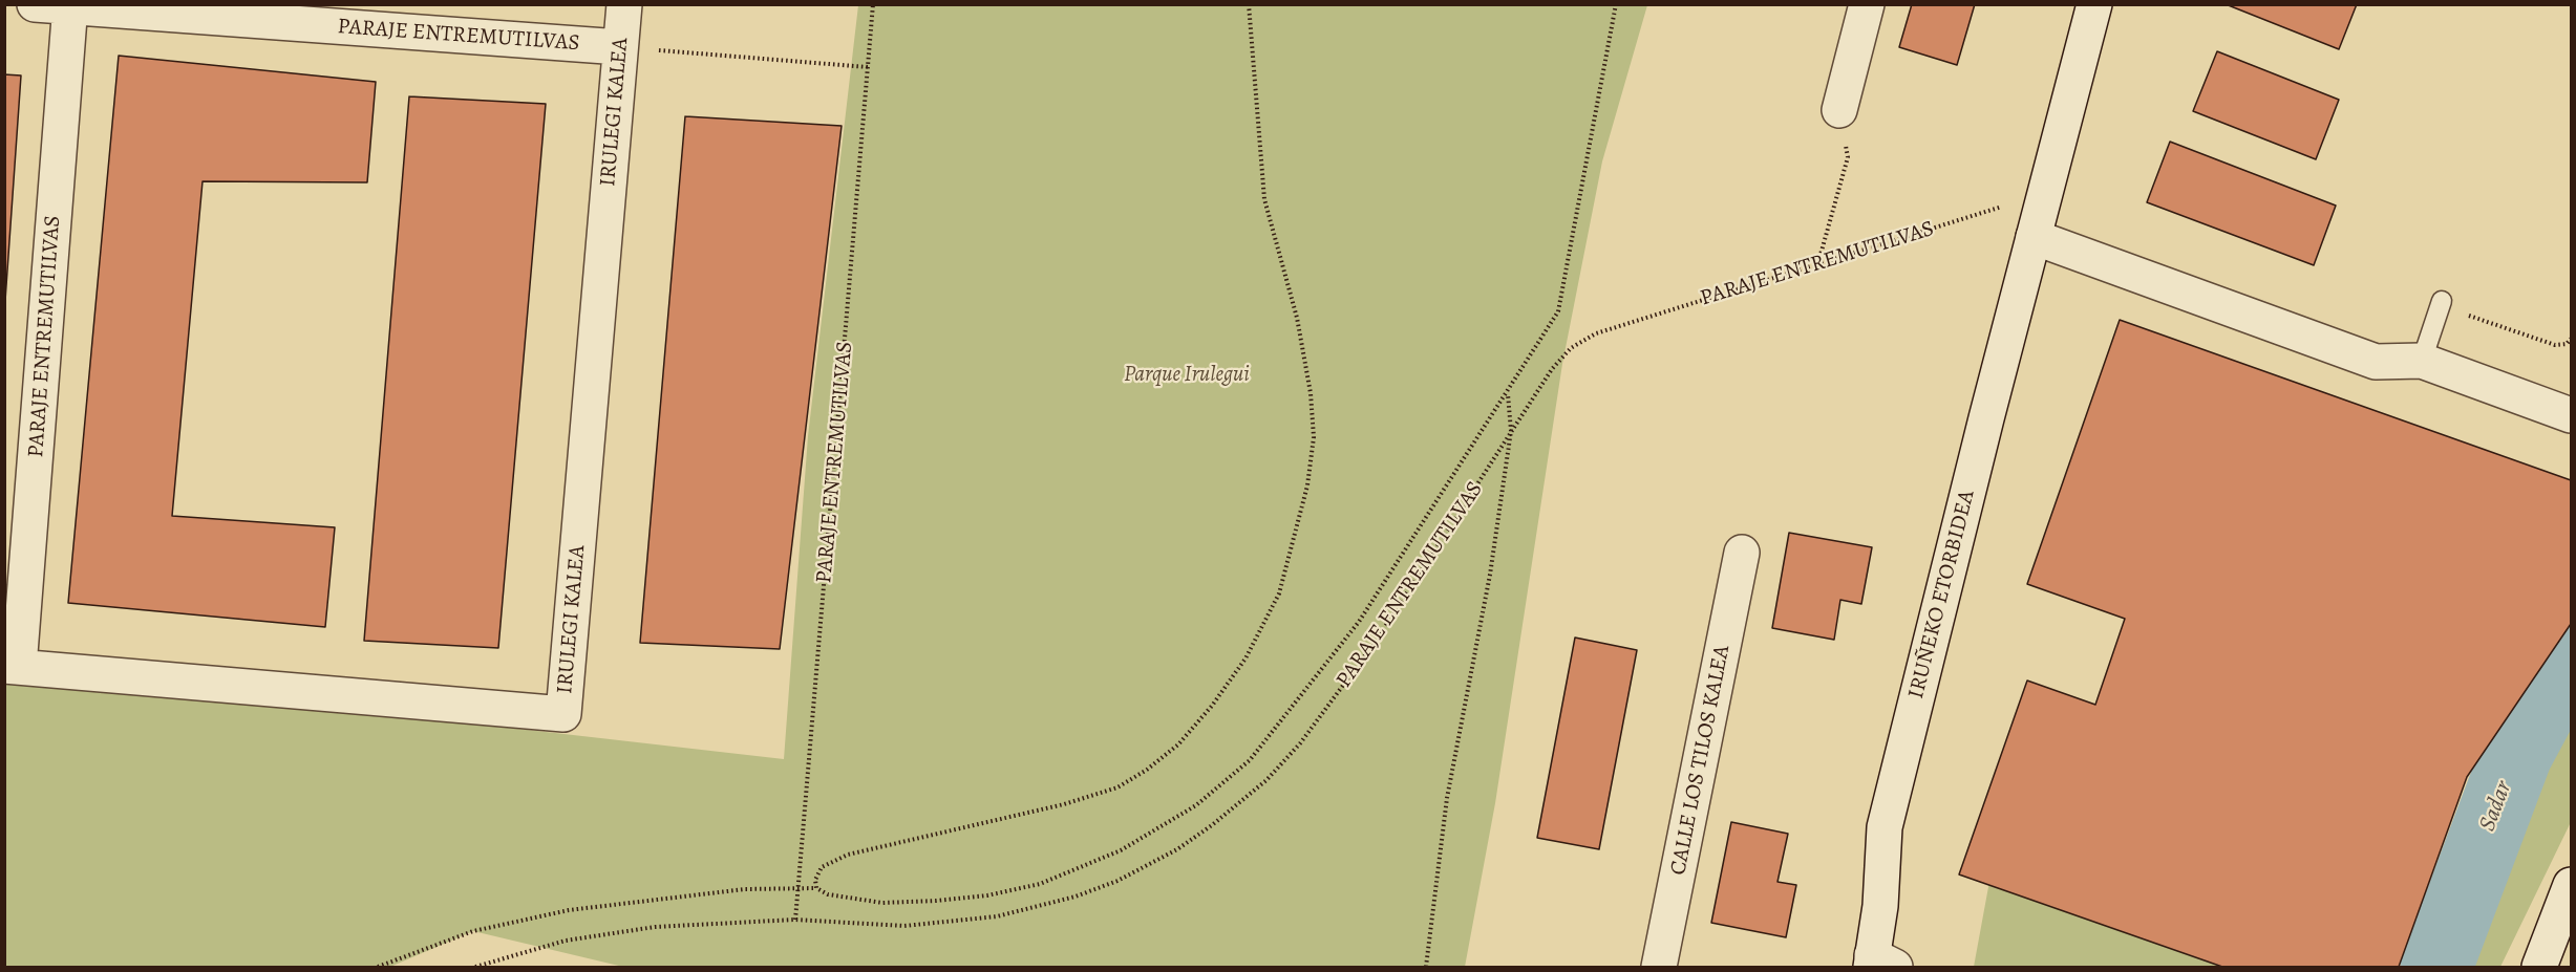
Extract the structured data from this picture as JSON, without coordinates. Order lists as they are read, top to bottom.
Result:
{
  "streets": {
    "street": [
      "PARAJE ENTREMUTILVAS",
      "IRULEGI KALEA",
      "IRUÑEKO ETORBIDEA",
      "CALLE LOS TILOS KALEA"
    ]
  },
  "crossings": [
    ["PARAJE ENTREMUTILVAS", "IRULEGI KALEA"]
  ],
  "water": ["Sadar"],
  "parks": ["Parque Irulegui"]
}
